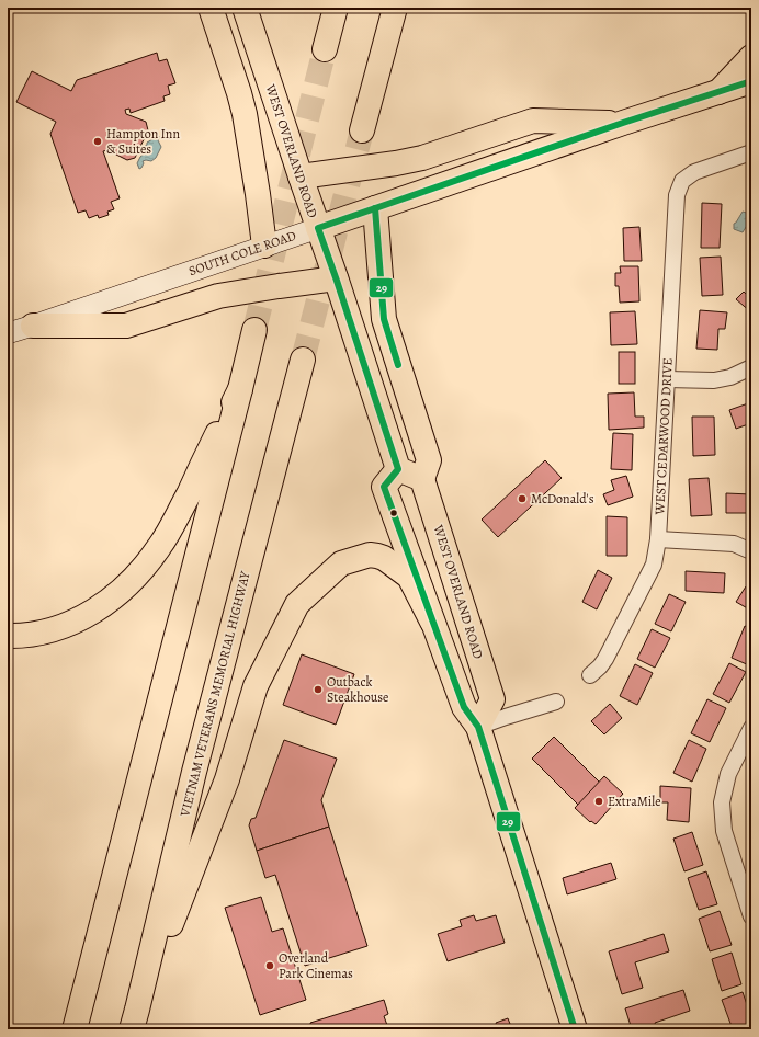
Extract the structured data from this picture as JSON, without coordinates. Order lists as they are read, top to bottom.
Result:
{
  "streets": {
    "main road": ["WEST OVERLAND ROAD", "SOUTH COLE ROAD", "VIETNAM VETERANS MEMORIAL HIGHWAY"],
    "street": ["WEST CEDARWOOD DRIVE"]
  },
  "crossings": [
    ["WEST OVERLAND ROAD", "SOUTH COLE ROAD"]
  ],
  "places": [
    "Hampton Inn & Suites",
    "McDonald's",
    "Outback Steakhouse",
    "ExtraMile",
    "Overland Park Cinemas"
  ],
  "lines": ["transit line 29"]
}
